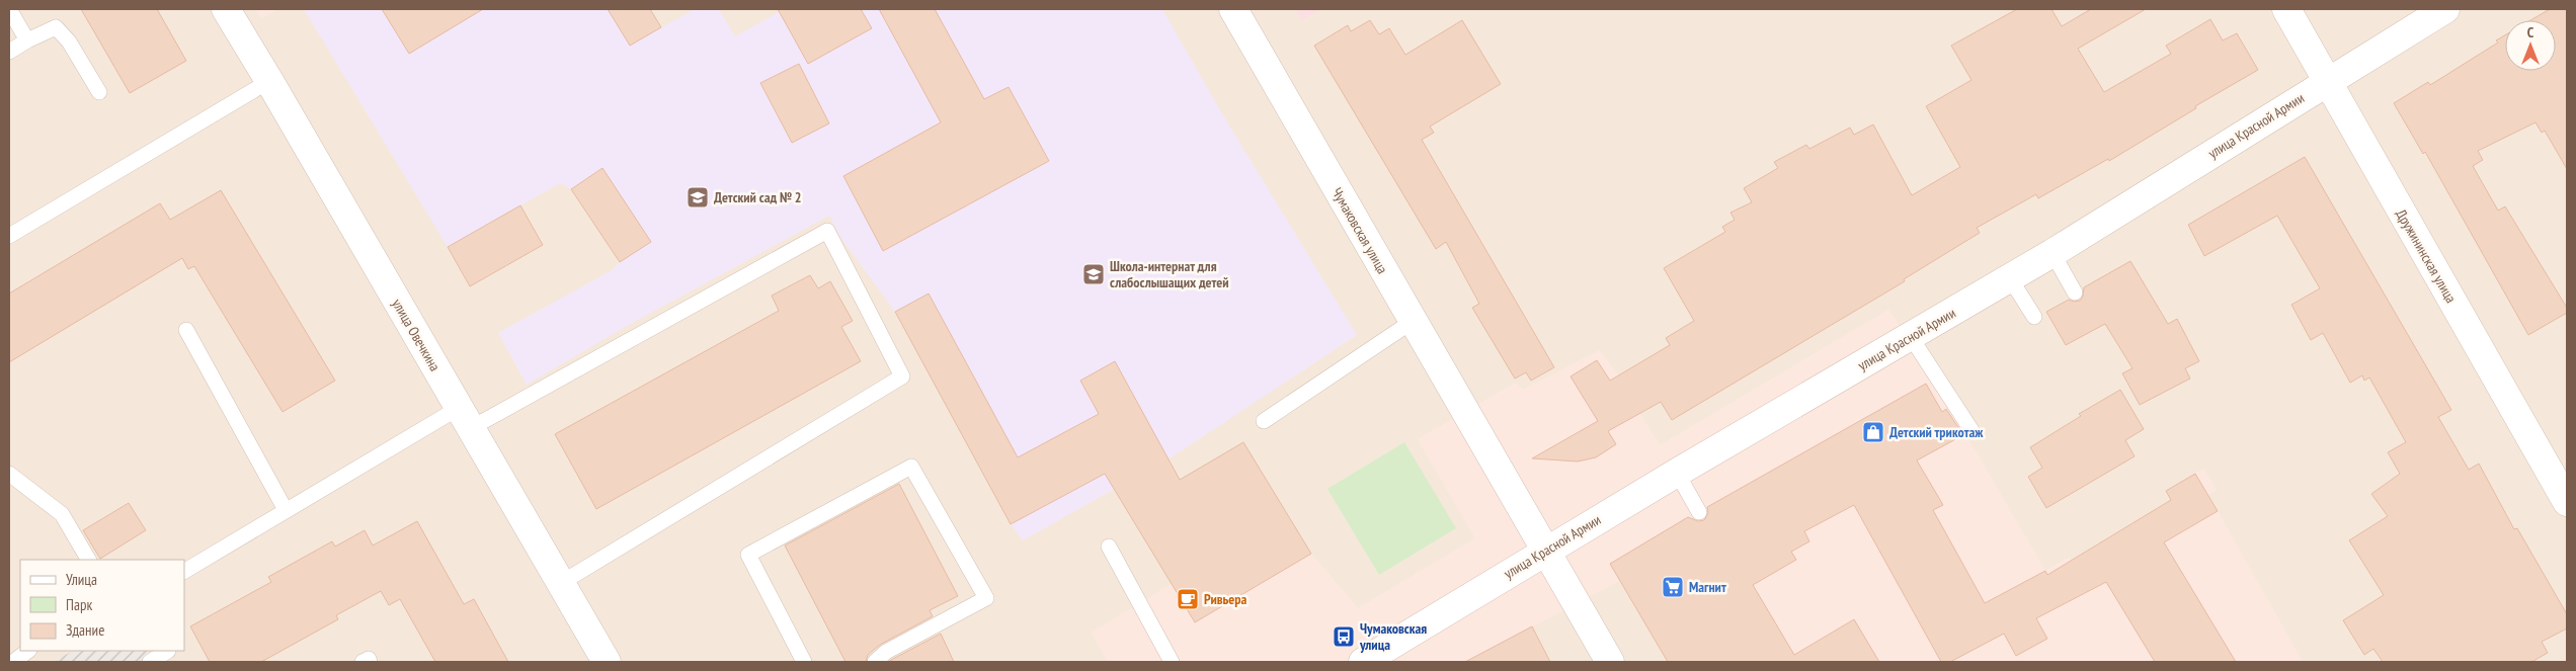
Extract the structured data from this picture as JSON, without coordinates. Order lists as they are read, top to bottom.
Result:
{
  "streets": {
    "street": [
      "улица Красной Армии",
      "Чумаковская улица",
      "Дружининская улица",
      "улица Овечкина"
    ]
  },
  "crossings": [
    ["улица Красной Армии", "Чумаковская улица"],
    ["улица Красной Армии", "Дружининская улица"]
  ],
  "places": {
    "school or university": ["Детский сад № 2", "Школа-интернат для слабослышащих детей"],
    "shop": ["Детский трикотаж"],
    "supermarket": ["Магнит"],
    "cafe": ["Ривьера"],
    "bus stop": ["Чумаковская улица"]
  },
  "legend": ["Улица", "Парк", "Здание"],
  "north": "top"
}
